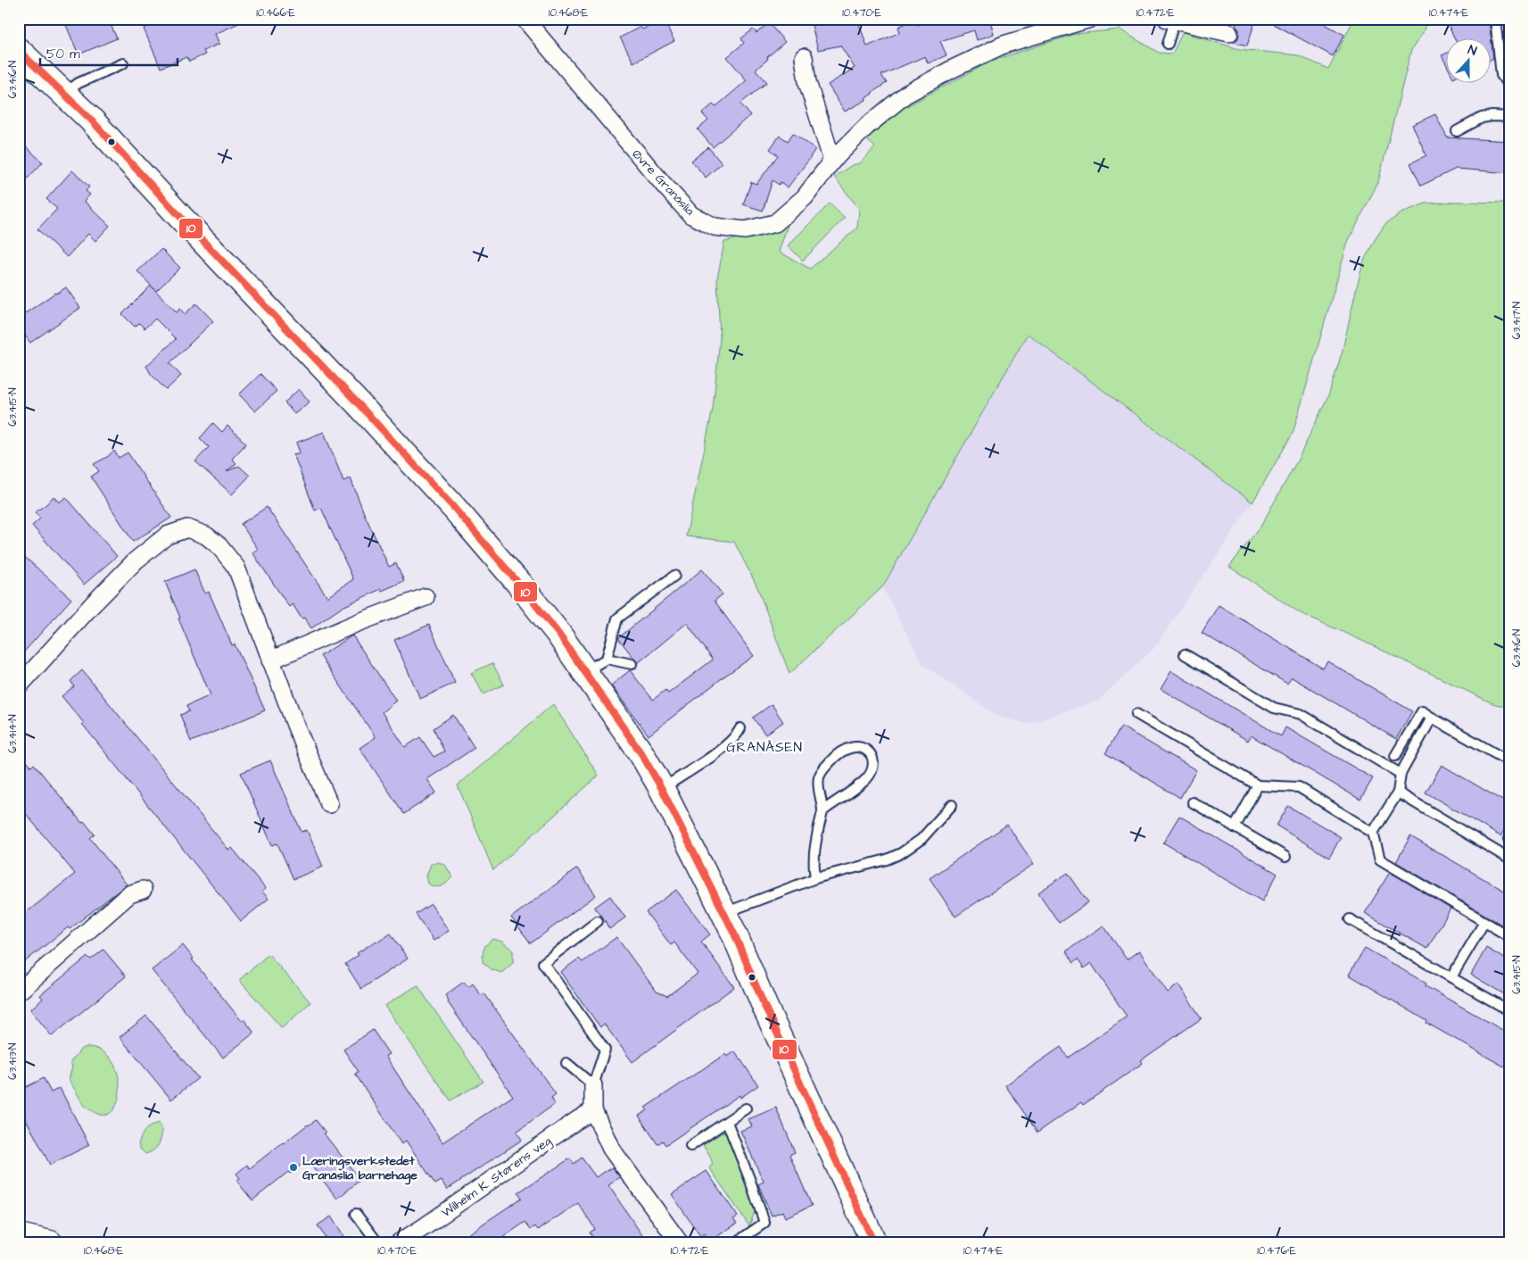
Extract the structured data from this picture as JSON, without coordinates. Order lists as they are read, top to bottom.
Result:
{
  "streets": {
    "street": ["Øvre Granåslia", "Wilhelm K. Størens veg"]
  },
  "districts": ["GRANÅSEN"],
  "places": ["Læringsverkstedet Granåslia barnehage"],
  "lines": ["transit line 10"],
  "scale_bar": "50 m",
  "north": "top",
  "coordinates": [
    "10.466°E",
    "10.468°E",
    "10.470°E",
    "10.472°E",
    "10.474°E",
    "63.416°N",
    "63.417°N",
    "63.415°N",
    "63.414°N",
    "63.413°N",
    "10.476°E"
  ]
}
